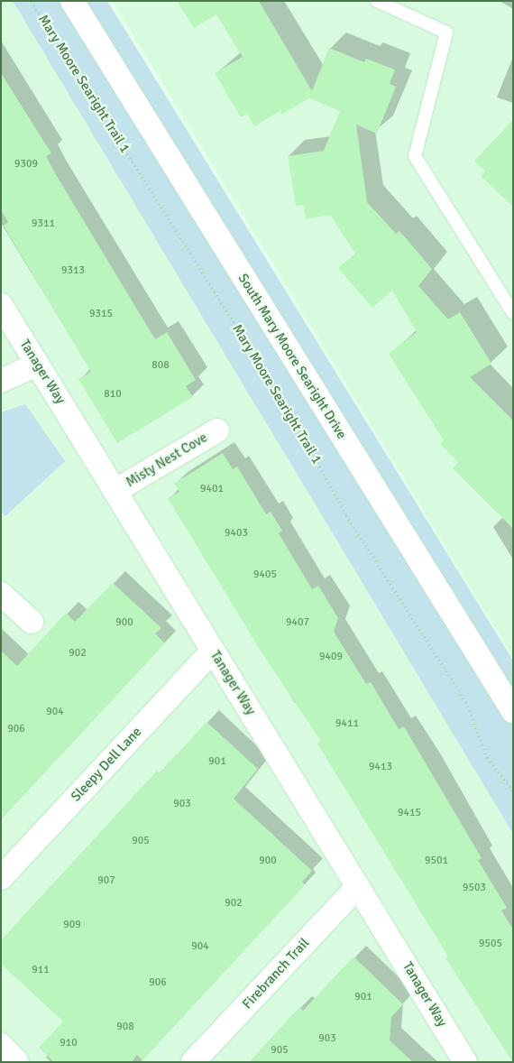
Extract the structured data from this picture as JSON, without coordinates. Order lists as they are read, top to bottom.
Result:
{
  "streets": {
    "street": [
      "South Mary Moore Searight Drive",
      "Tanager Way",
      "Misty Nest Cove",
      "Sleepy Dell Lane",
      "Firebranch Trail"
    ],
    "path": ["Mary Moore Searight Trail 1"]
  },
  "crossings": [
    ["Tanager Way", "Misty Nest Cove"],
    ["Tanager Way", "Sleepy Dell Lane"],
    ["Tanager Way", "Firebranch Trail"]
  ],
  "house_numbers": [
    "9309",
    "9311",
    "9313",
    "9315",
    "808",
    "810",
    "9401",
    "9403",
    "9405",
    "900",
    "9407",
    "902",
    "9409",
    "904",
    "9411",
    "906",
    "901",
    "9413",
    "903",
    "9415",
    "905",
    "900",
    "9501",
    "907",
    "9503",
    "902",
    "909",
    "9505",
    "904",
    "911",
    "906",
    "901",
    "908",
    "903",
    "910",
    "905"
  ]
}
